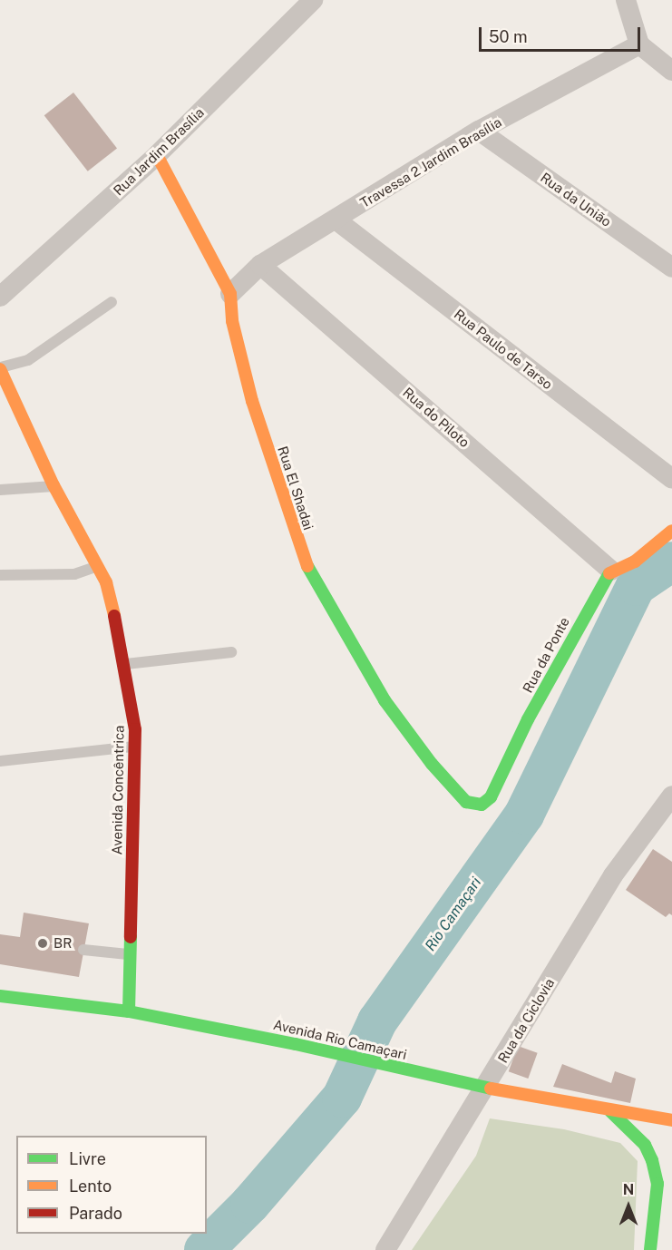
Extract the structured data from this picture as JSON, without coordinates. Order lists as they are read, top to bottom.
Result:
{
  "streets": {
    "street": [
      "Rua Jardim Brasília",
      "Travessa 2 Jardim Brasília",
      "Rua da União",
      "Rua Paulo de Tarso",
      "Rua do Piloto",
      "Rua El Shadai",
      "Rua da Ponte",
      "Avenida Concêntrica",
      "Rua da Ciclovia",
      "Avenida Rio Camaçari"
    ]
  },
  "crossings": [
    ["Rua Jardim Brasília", "Rua El Shadai"],
    ["Travessa 2 Jardim Brasília", "Rua da União"],
    ["Travessa 2 Jardim Brasília", "Rua Paulo de Tarso"],
    ["Travessa 2 Jardim Brasília", "Rua do Piloto"],
    ["Travessa 2 Jardim Brasília", "Rua El Shadai"],
    ["Rua do Piloto", "Rua da Ponte"],
    ["Rua El Shadai", "Rua da Ponte"],
    ["Avenida Concêntrica", "Avenida Rio Camaçari"],
    ["Rua da Ciclovia", "Avenida Rio Camaçari"]
  ],
  "water": ["Rio Camaçari"],
  "places": ["BR"],
  "legend": ["Livre", "Lento", "Parado"],
  "scale_bar": "50 m",
  "north": "top"
}
